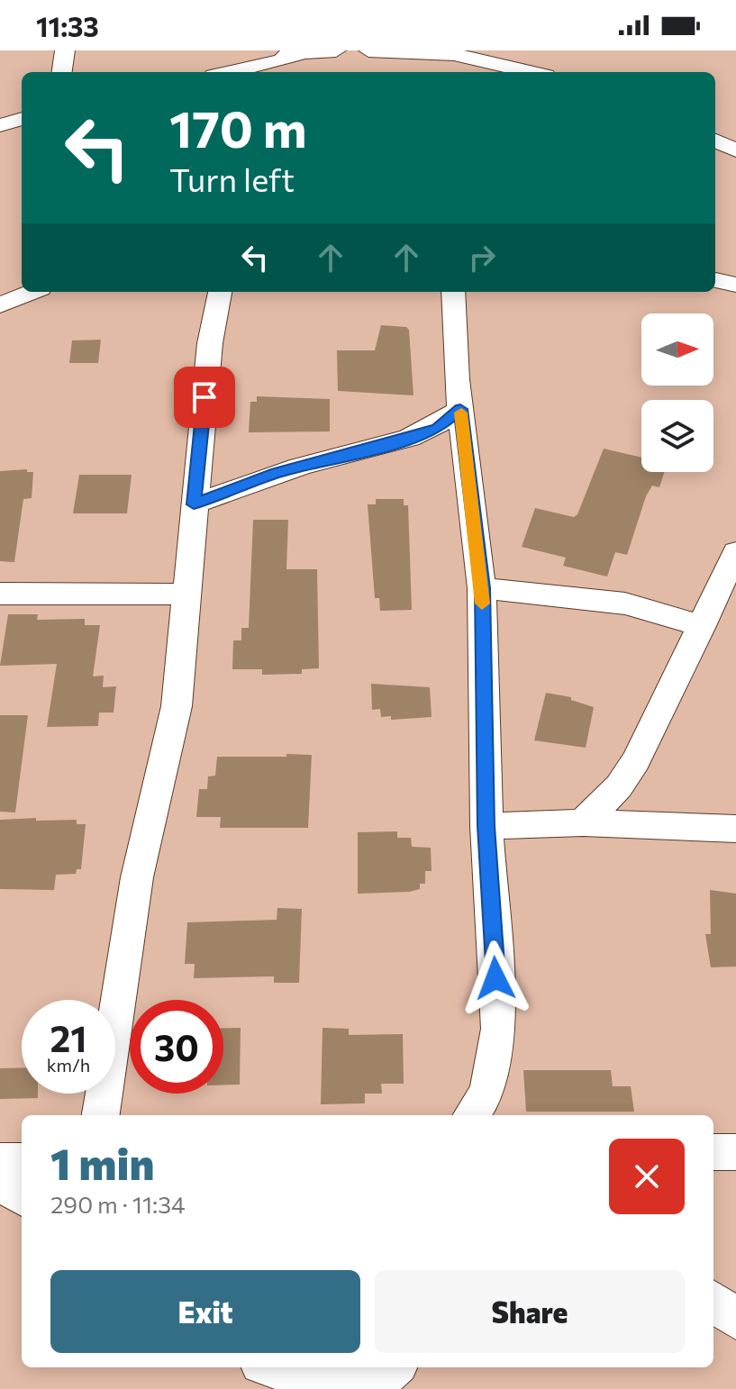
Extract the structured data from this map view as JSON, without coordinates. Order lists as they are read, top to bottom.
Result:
{
  "north": "right",
  "page": {
    "status": "11:33",
    "turn": ["170 m", "Turn left"],
    "speed": "21 km/h",
    "limit": "30",
    "heading": ["1 min", "290 m · 11:34"],
    "buttons": ["Exit", "Share"]
  }
}
